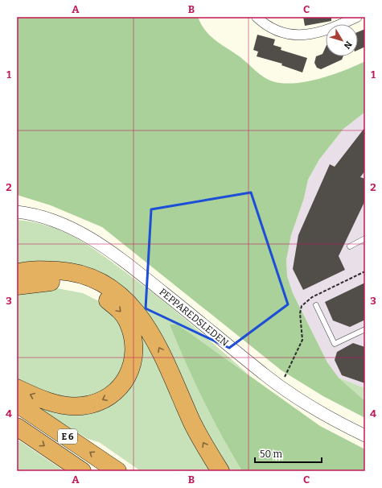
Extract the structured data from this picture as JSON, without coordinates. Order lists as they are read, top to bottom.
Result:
{
  "streets": {
    "highway": ["E 6"],
    "street": ["PEPPAREDSLEDEN"]
  },
  "scale_bar": "50 m",
  "north": "bottom right",
  "grid": {
    "columns": ["A", "B", "C"],
    "rows": [
      "1",
      "2",
      "3",
      "4"
    ]
  }
}
